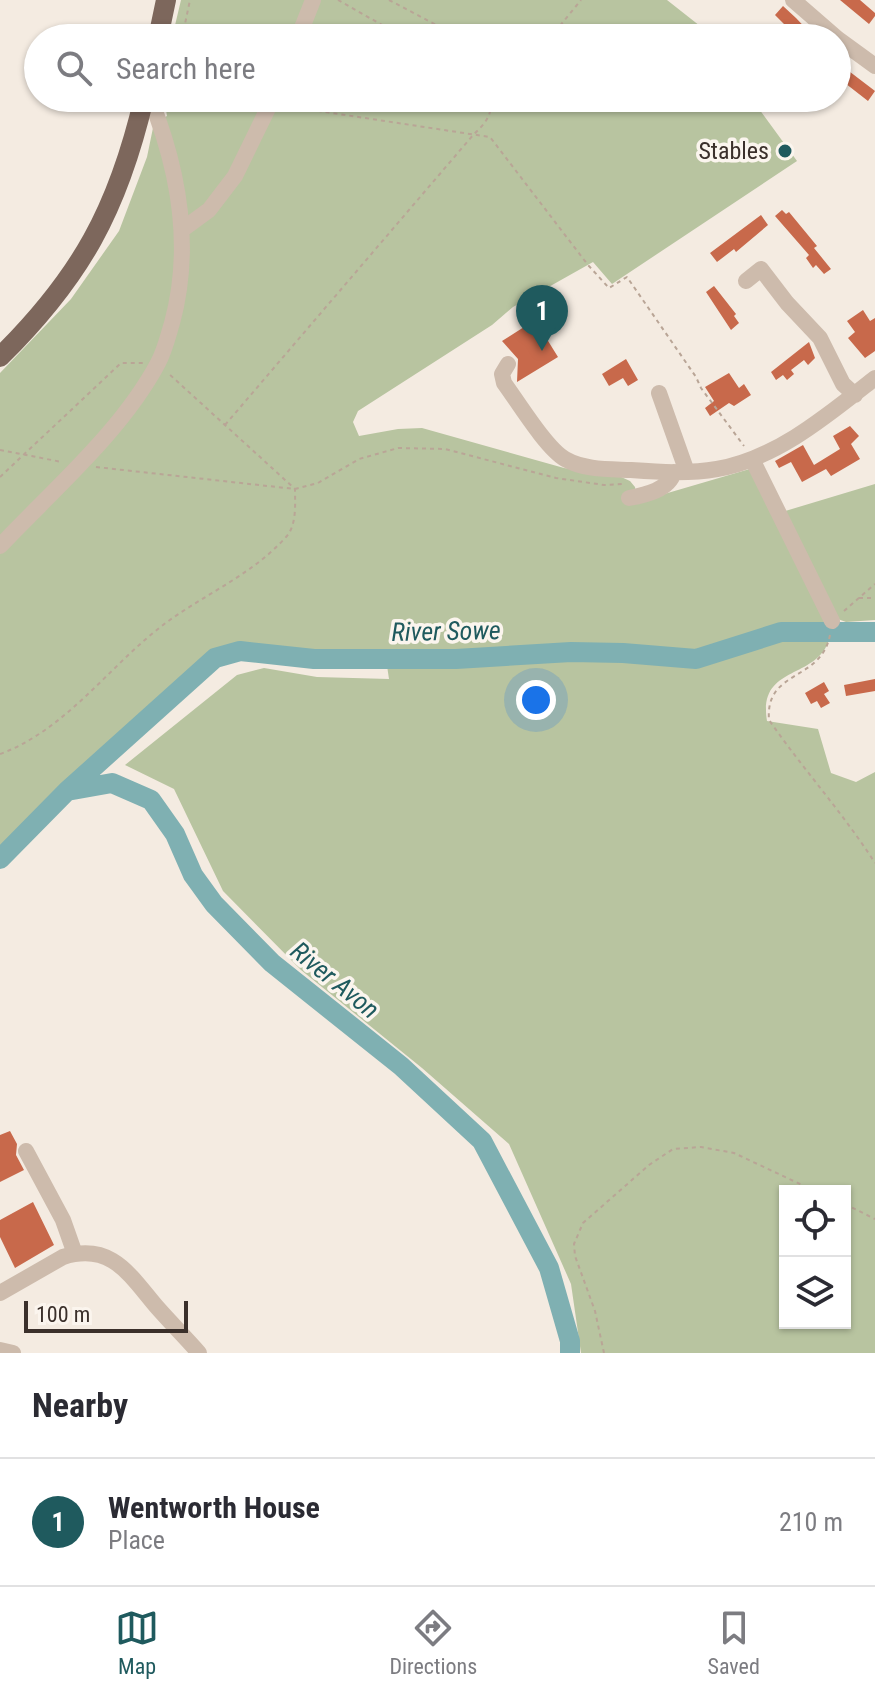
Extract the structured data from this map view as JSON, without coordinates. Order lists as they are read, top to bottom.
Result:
{
  "water": ["River Sowe", "River Avon"],
  "places": ["Stables"],
  "scale_bar": "100 m",
  "page": {
    "search": "Search here",
    "pins": "1",
    "scale": "100 m",
    "heading": "Nearby",
    "list": [
      {
        "mark": "1",
        "name": "Wentworth House",
        "note": "Place",
        "value": "210 m"
      }
    ],
    "nav": ["Map", "Directions", "Saved"]
  }
}
